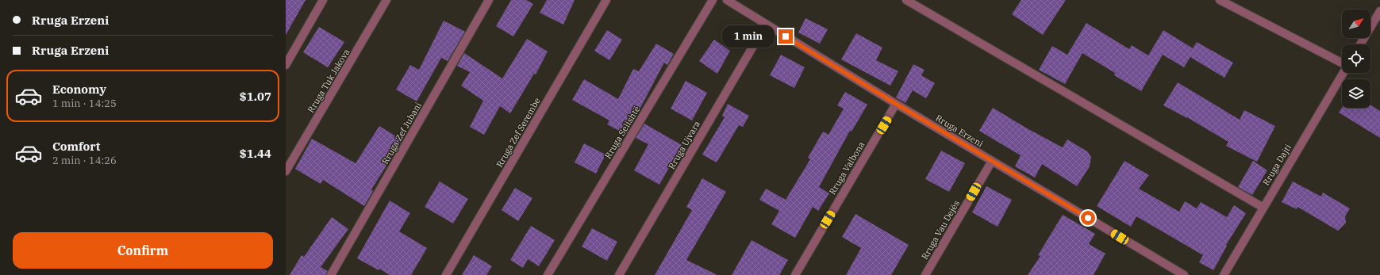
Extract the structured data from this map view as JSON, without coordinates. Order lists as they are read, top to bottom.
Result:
{
  "streets": {
    "street": [
      "Rruga Tuk Jakova",
      "Rruga Erzeni",
      "Rruga Zef Serembe",
      "Rruga Selishtë",
      "Rruga Zef Jubani",
      "Rruga Ujvara",
      "Rruga Dajti",
      "Rruga Valbona",
      "Rruga Vau Dejës"
    ]
  },
  "crossings": [
    ["Rruga Erzeni", "Rruga Ujvara"],
    ["Rruga Erzeni", "Rruga Valbona"],
    ["Rruga Erzeni", "Rruga Vau Dejës"]
  ],
  "north": "top right",
  "page": {
    "banner": ["Rruga Erzeni", "Rruga Erzeni"],
    "bubble": "1 min",
    "list": [
      {
        "name": "Economy",
        "note": "1 min · 14:25",
        "value": "$1.07"
      },
      {
        "name": "Comfort",
        "note": "2 min · 14:26",
        "value": "$1.44"
      }
    ],
    "buttons": "Confirm"
  }
}
